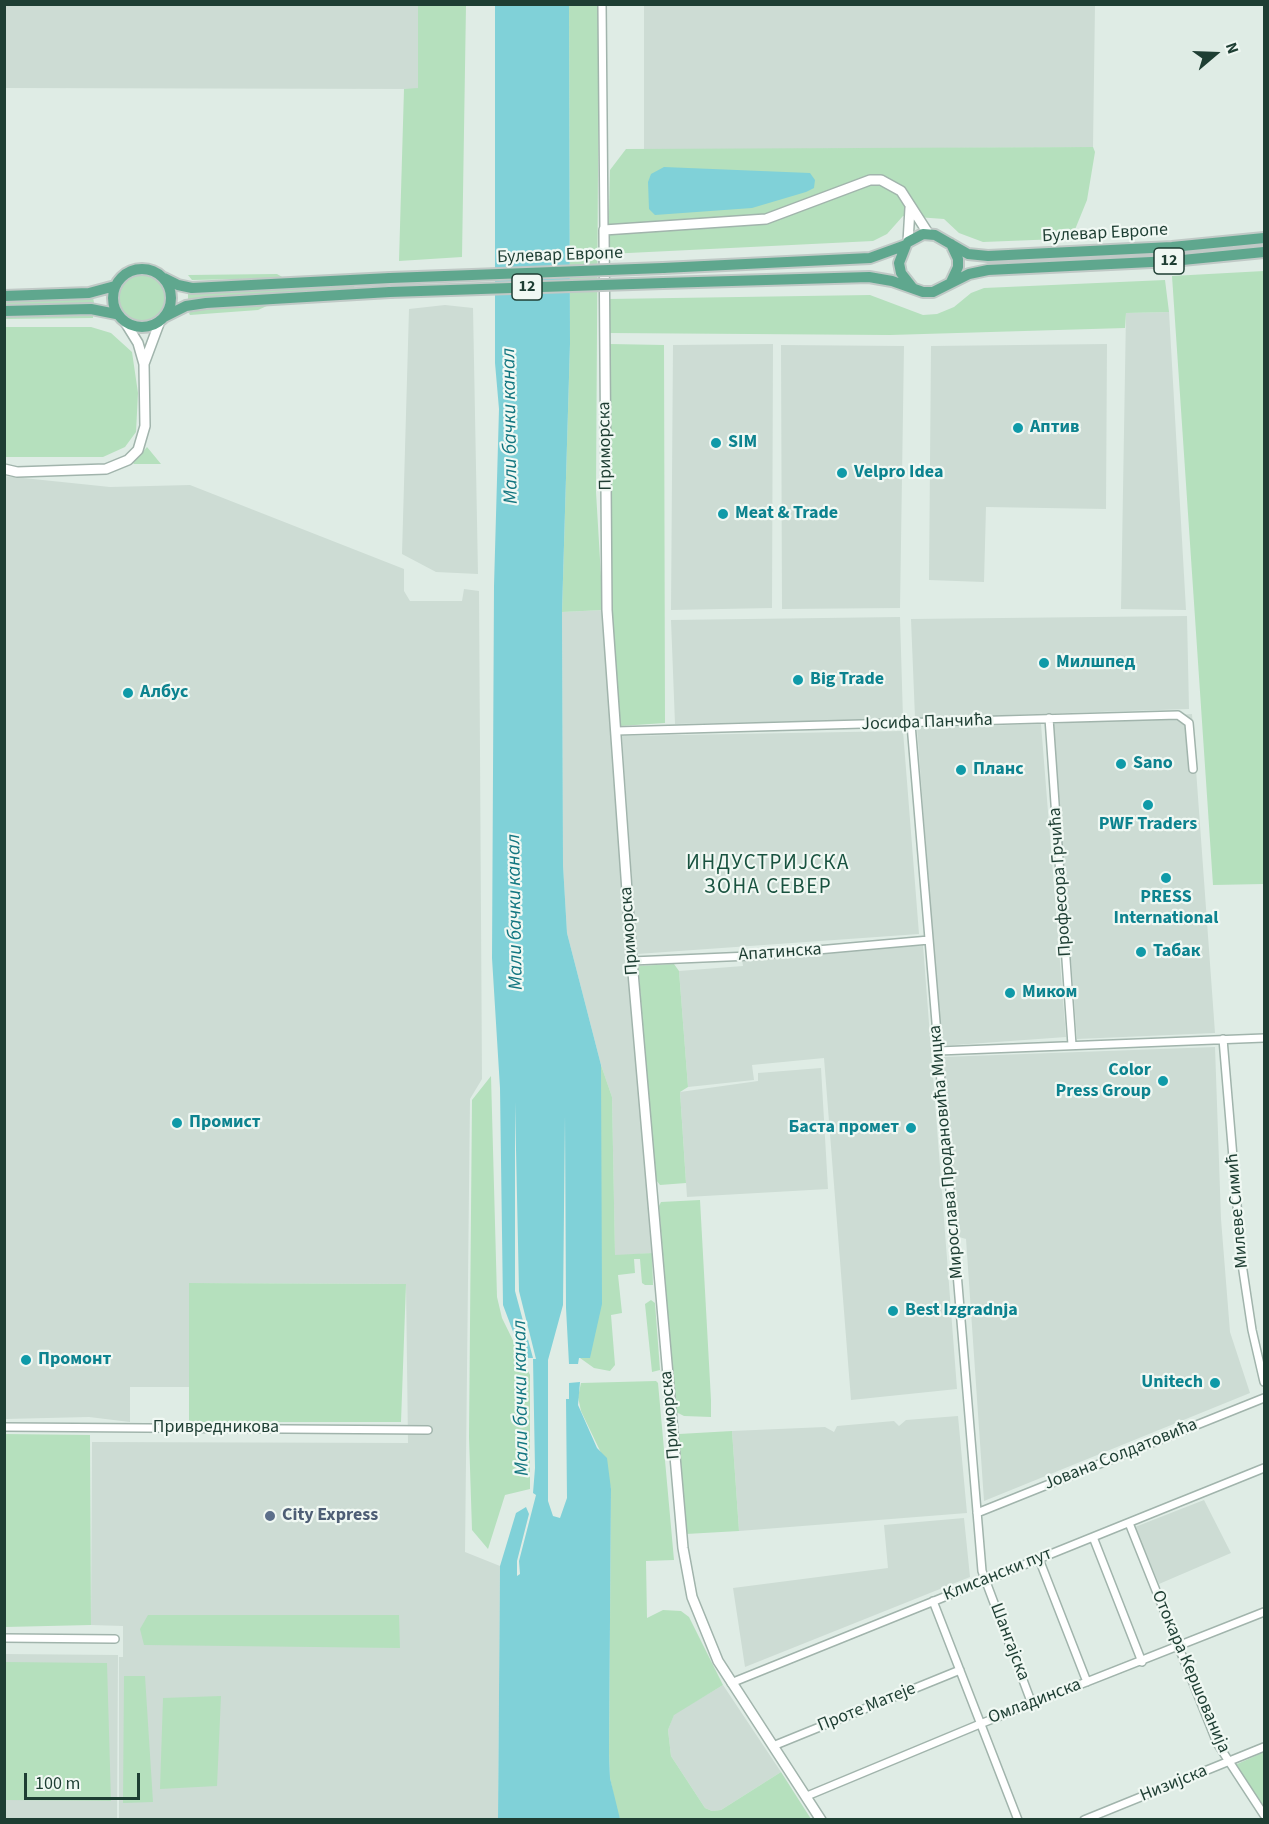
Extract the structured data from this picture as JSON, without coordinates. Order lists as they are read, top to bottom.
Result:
{
  "streets": {
    "main road": ["Булевар Европе", "12"],
    "street": [
      "Приморска",
      "Јосифа Панчића",
      "Професора Грчића",
      "Апатинска",
      "Мирослава Продановића Мицка",
      "Милеве Симић",
      "Привредникова",
      "Јована Солдатовића",
      "Клисански пут",
      "Шангајска",
      "Отокара Кершованија",
      "Омладинска",
      "Проте Матеје",
      "Низијска"
    ]
  },
  "crossings": [
    ["Приморска", "Јосифа Панчића"],
    ["Приморска", "Апатинска"],
    ["Приморска", "Клисански пут"],
    ["Приморска", "Омладинска"],
    ["Приморска", "Проте Матеје"],
    ["Јосифа Панчића", "Професора Грчића"],
    ["Јосифа Панчића", "Мирослава Продановића Мицка"],
    ["Апатинска", "Мирослава Продановића Мицка"],
    ["Мирослава Продановића Мицка", "Јована Солдатовића"],
    ["Мирослава Продановића Мицка", "Клисански пут"],
    ["Мирослава Продановића Мицка", "Шангајска"],
    ["Клисански пут", "Шангајска"],
    ["Клисански пут", "Отокара Кершованија"],
    ["Шангајска", "Омладинска"],
    ["Отокара Кершованија", "Омладинска"],
    ["Отокара Кершованија", "Низијска"]
  ],
  "districts": ["ИНДУСТРИЈСКА ЗОНА СЕВЕР"],
  "water": ["Мали бачки канал"],
  "places": [
    "Аптив",
    "SIM",
    "Velpro Idea",
    "Meat & Trade",
    "Милшпед",
    "Big Trade",
    "Албус",
    "Sano",
    "Планс",
    "PWF Traders",
    "PRESS International",
    "Табак",
    "Миком",
    "Color Press Group",
    "Промист",
    "Баста промет",
    "Best Izgradnja",
    "Промонт",
    "Unitech",
    "City Express"
  ],
  "scale_bar": "100 m",
  "north": "right"
}
